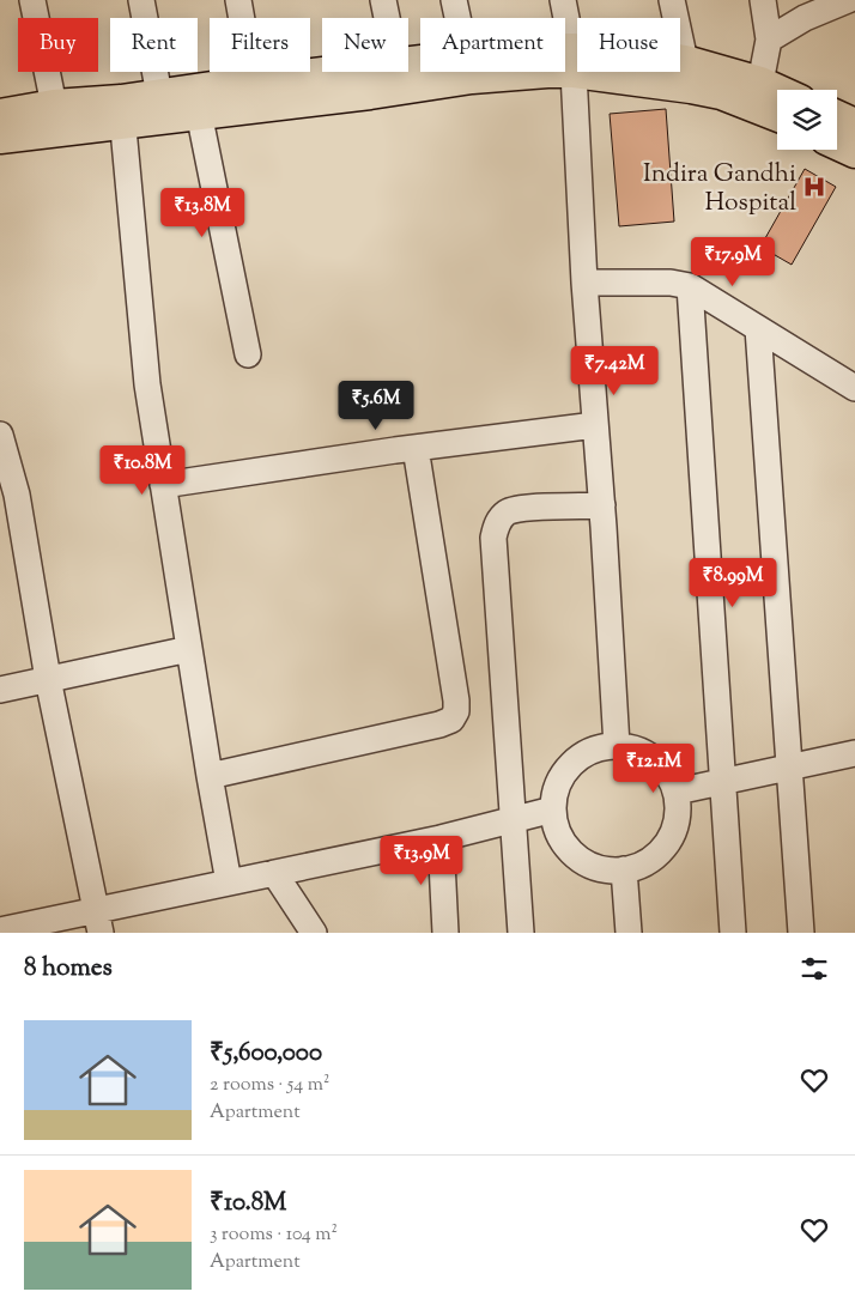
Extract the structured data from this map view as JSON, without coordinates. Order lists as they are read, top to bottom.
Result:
{
  "places": {
    "hospital": ["Indira Gandhi Hospital"]
  },
  "page": {
    "chip": [
      "Buy",
      "Rent",
      "Filters",
      "New",
      "Apartment",
      "House"
    ],
    "price": [
      "₹13.8M",
      "₹17.9M",
      "₹7.42M",
      "₹5.6M",
      "₹10.8M",
      "₹8.99M",
      "₹12.1M",
      "₹13.9M"
    ],
    "heading": "8 homes",
    "list": [
      {
        "name": "₹5,600,000",
        "note": "2 rooms · 54 m² · Apartment"
      },
      {
        "name": "₹10.8M",
        "note": "3 rooms · 104 m² · Apartment"
      }
    ]
  }
}
